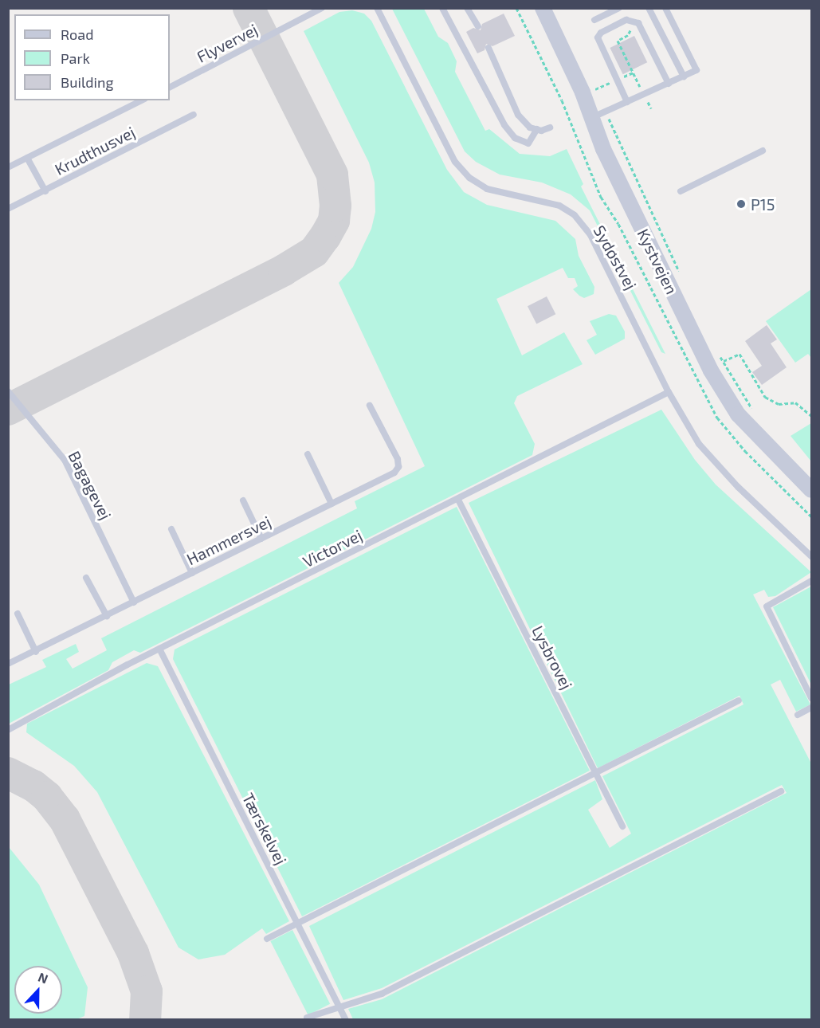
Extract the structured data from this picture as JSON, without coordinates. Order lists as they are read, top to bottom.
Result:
{
  "streets": {
    "street": ["Kystvejen"],
    "lane": [
      "Flyvervej",
      "Krudthusvej",
      "Sydøstvej",
      "Bagagevej",
      "Hammersvej",
      "Victorvej",
      "Lysbrovej",
      "Tærskelvej"
    ]
  },
  "crossings": [
    ["Sydøstvej", "Victorvej"],
    ["Bagagevej", "Hammersvej"],
    ["Victorvej", "Lysbrovej"],
    ["Victorvej", "Tærskelvej"]
  ],
  "places": ["P15"],
  "legend": ["Road", "Park", "Building"],
  "north": "top"
}
